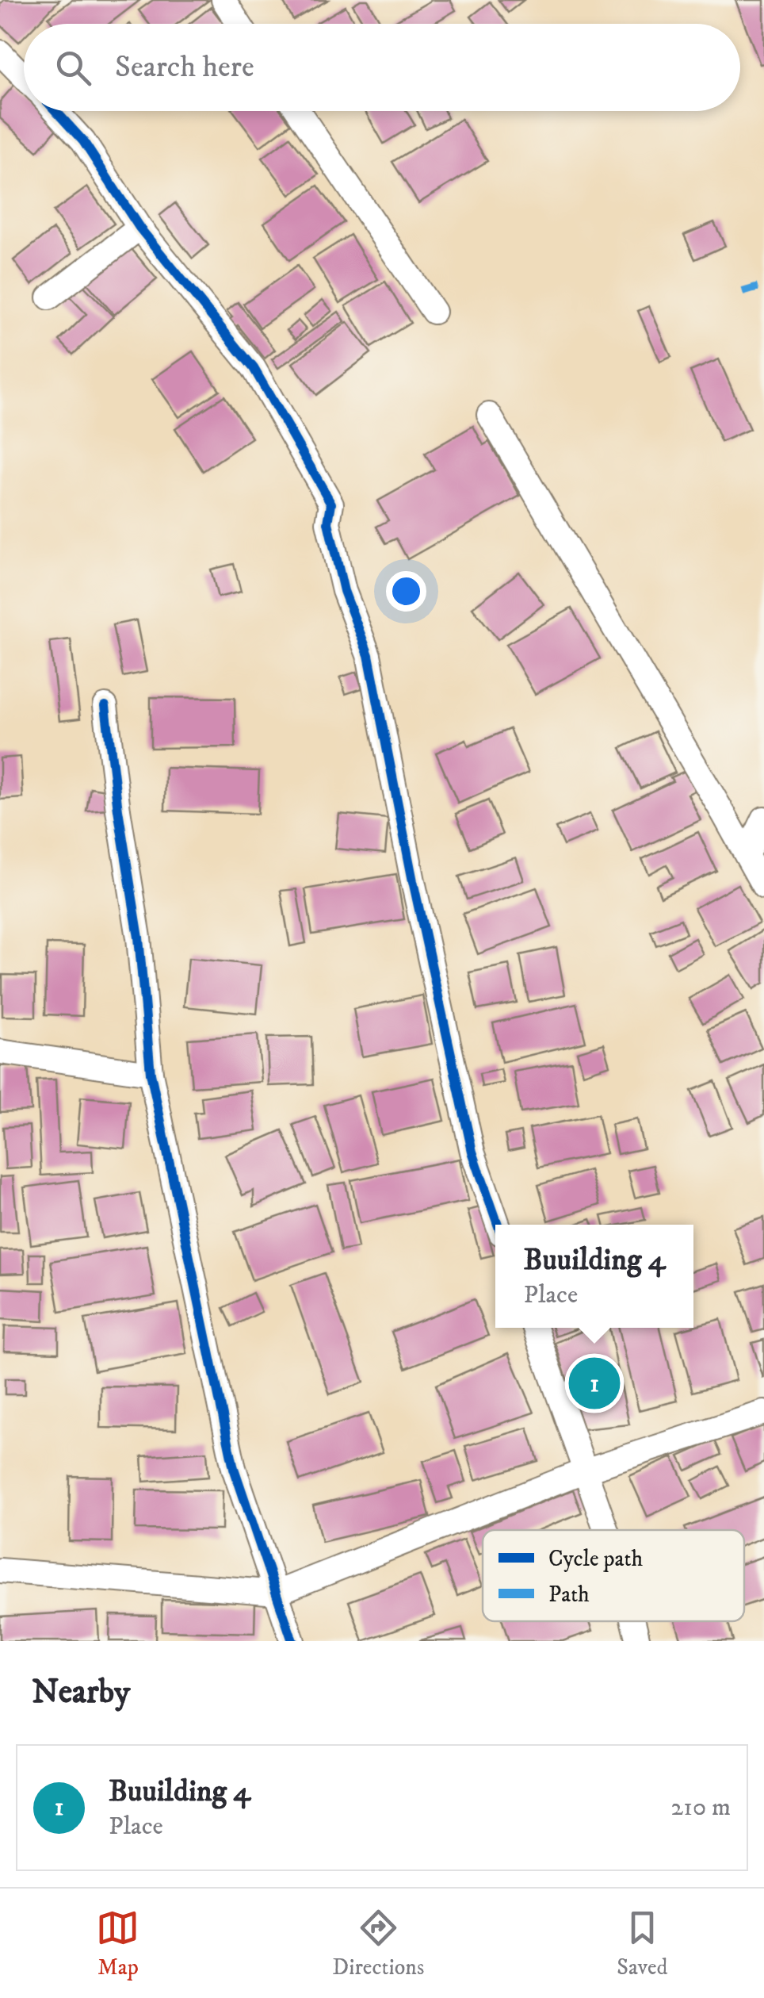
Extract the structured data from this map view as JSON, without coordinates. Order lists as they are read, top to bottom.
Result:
{
  "legend": ["Cycle path", "Path"],
  "page": {
    "search": "Search here",
    "popup": ["Buuilding 4", "Place"],
    "pins": "1",
    "heading": "Nearby",
    "list": [
      {
        "mark": "1",
        "name": "Buuilding 4",
        "note": "Place",
        "value": "210 m"
      }
    ],
    "nav": ["Map", "Directions", "Saved"]
  }
}
